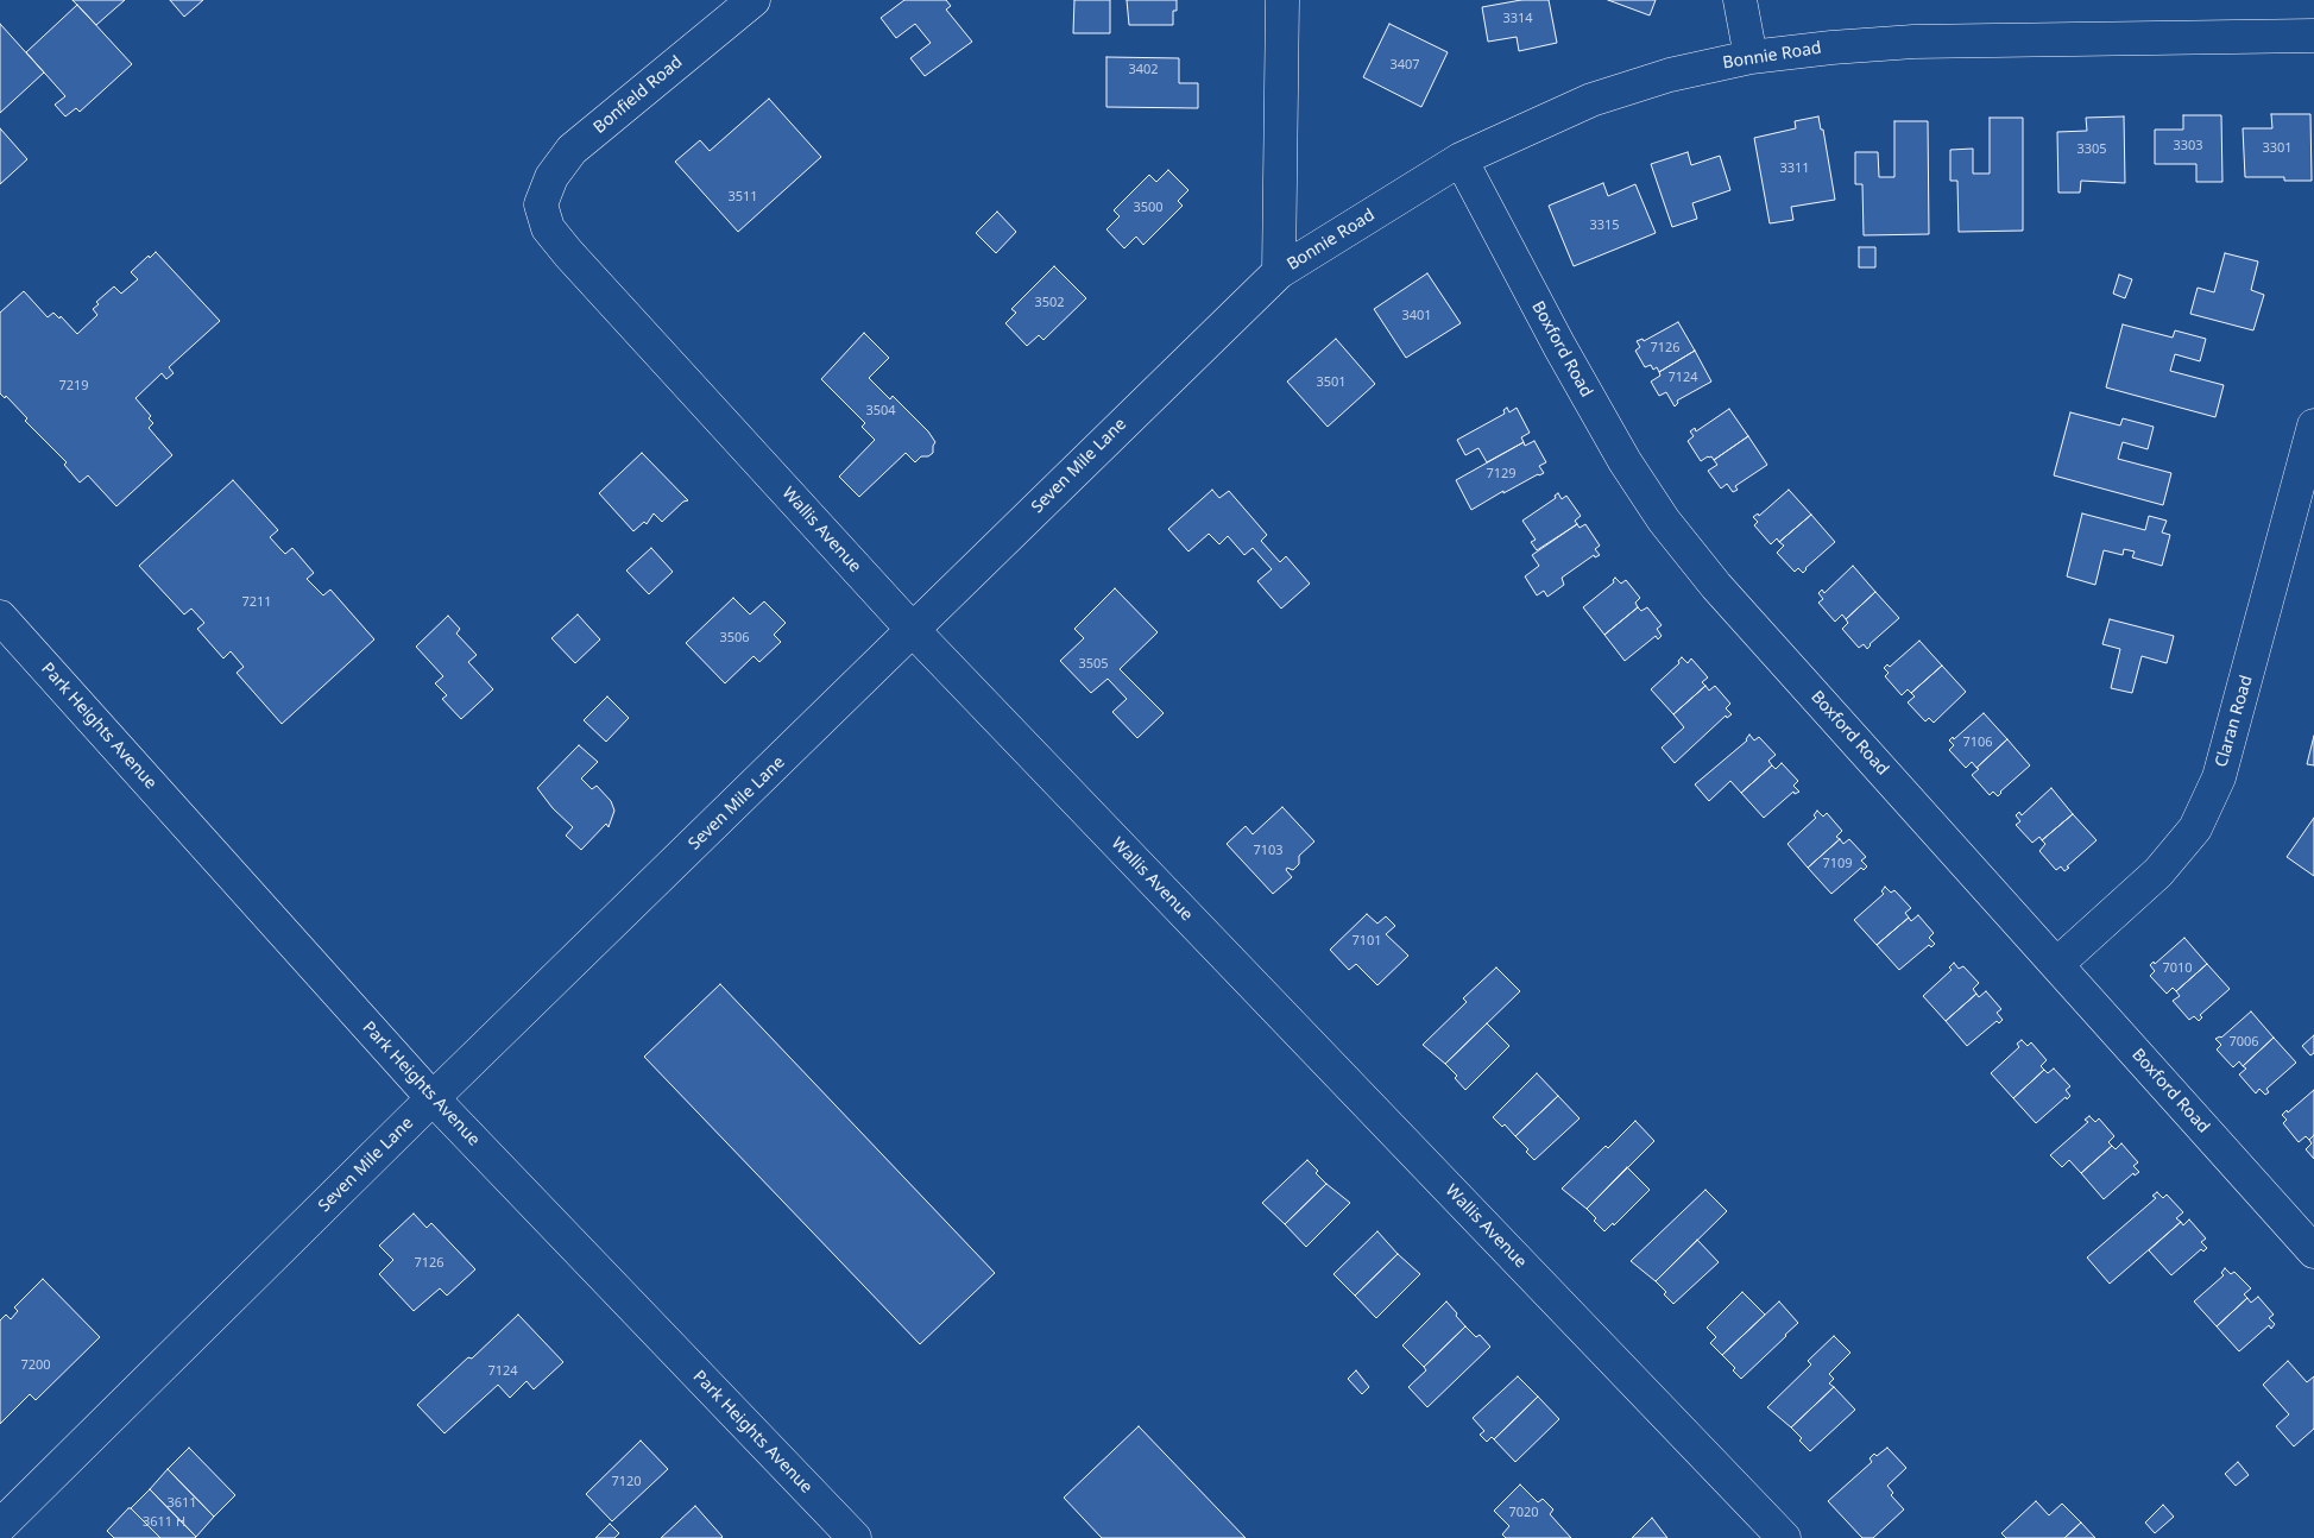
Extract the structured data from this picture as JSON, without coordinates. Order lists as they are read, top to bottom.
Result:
{
  "streets": {
    "street": [
      "Bonnie Road",
      "Bonfield Road",
      "Boxford Road",
      "Seven Mile Lane",
      "Wallis Avenue",
      "Claran Road",
      "Park Heights Avenue"
    ]
  },
  "crossings": [
    ["Bonnie Road", "Boxford Road"],
    ["Bonnie Road", "Seven Mile Lane"],
    ["Bonfield Road", "Wallis Avenue"],
    ["Boxford Road", "Claran Road"],
    ["Seven Mile Lane", "Wallis Avenue"],
    ["Seven Mile Lane", "Park Heights Avenue"]
  ],
  "house_numbers": [
    "3314",
    "3407",
    "3402",
    "3303",
    "3301",
    "3305",
    "3311",
    "3511",
    "3500",
    "3315",
    "3502",
    "3401",
    "7126",
    "7124",
    "3501",
    "7219",
    "3504",
    "7129",
    "7211",
    "3506",
    "3505",
    "7106",
    "7103",
    "7109",
    "7101",
    "7010",
    "7006",
    "7126",
    "7200",
    "7124",
    "7120",
    "3611",
    "7020",
    "3611 H"
  ]
}
